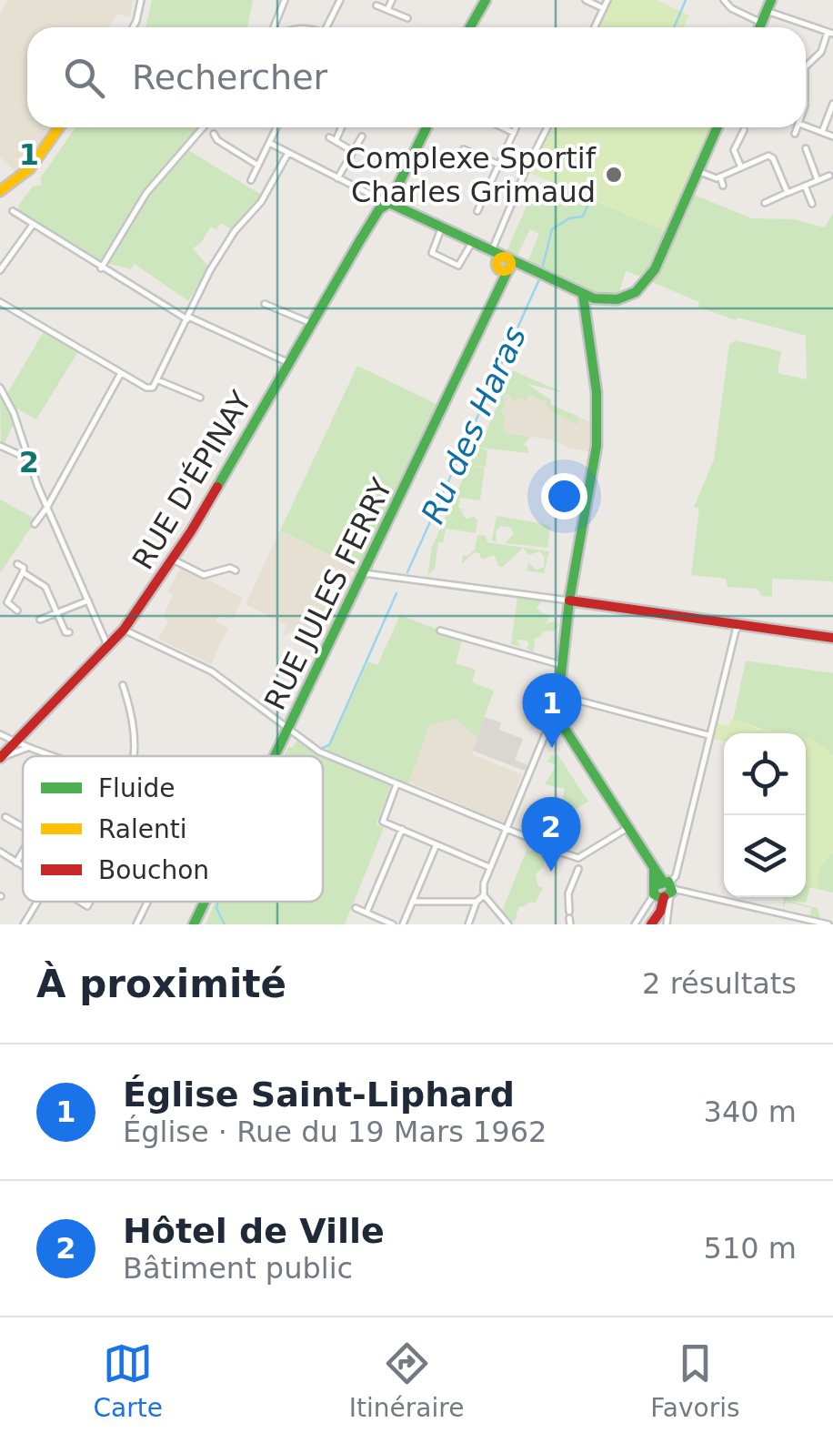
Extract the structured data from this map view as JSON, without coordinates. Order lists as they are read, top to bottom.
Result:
{
  "streets": {
    "street": ["RUE D'ÉPINAY", "RUE JULES FERRY"]
  },
  "water": ["Ru des Haras"],
  "places": ["Complexe Sportif Charles Grimaud"],
  "legend": ["Fluide", "Ralenti", "Bouchon"],
  "page": {
    "search": "Rechercher",
    "pins": ["1", "2"],
    "heading": ["À proximité", "2 résultats"],
    "list": [
      {
        "mark": "1",
        "name": "Église Saint-Liphard",
        "note": "Église · Rue du 19 Mars 1962",
        "value": "340 m"
      },
      {
        "mark": "2",
        "name": "Hôtel de Ville",
        "note": "Bâtiment public",
        "value": "510 m"
      }
    ],
    "nav": ["Carte", "Itinéraire", "Favoris"]
  },
  "grid": {
    "rows": ["1", "2"]
  }
}
